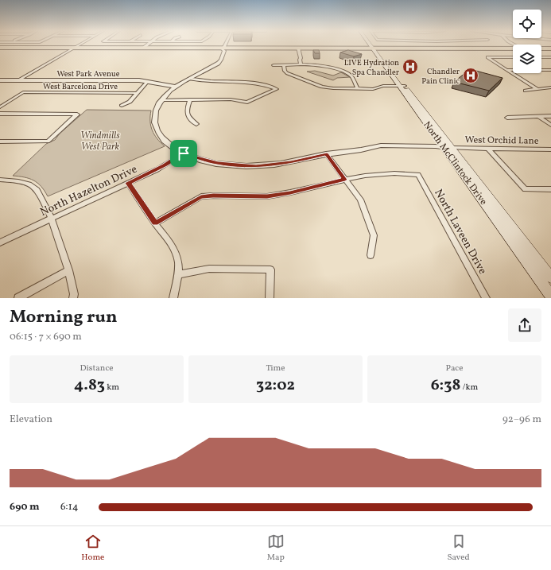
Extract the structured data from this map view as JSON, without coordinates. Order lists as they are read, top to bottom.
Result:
{
  "streets": {
    "main road": ["North McClintock Drive"],
    "street": [
      "West Park Avenue",
      "West Barcelona Drive",
      "West Orchid Lane",
      "North Hazelton Drive",
      "North Laveen Drive"
    ]
  },
  "crossings": [
    ["West Orchid Lane", "North McClintock Drive"]
  ],
  "parks": ["Windmills West Park"],
  "places": {
    "hospital": ["LIVE Hydration Spa Chandler", "Chandler Pain Clinic"]
  },
  "page": {
    "heading": ["Morning run", "06:15 · 7 × 690 m"],
    "stats": [
      ["Distance", "4.83 km"],
      ["Time", "32:02"],
      ["Pace", "6:38 /km"]
    ],
    "chart": ["Elevation", "92–96 m"],
    "list": [
      {
        "name": "690 m",
        "note": "6:14"
      }
    ],
    "tabs": ["Home", "Map", "Saved"]
  }
}
